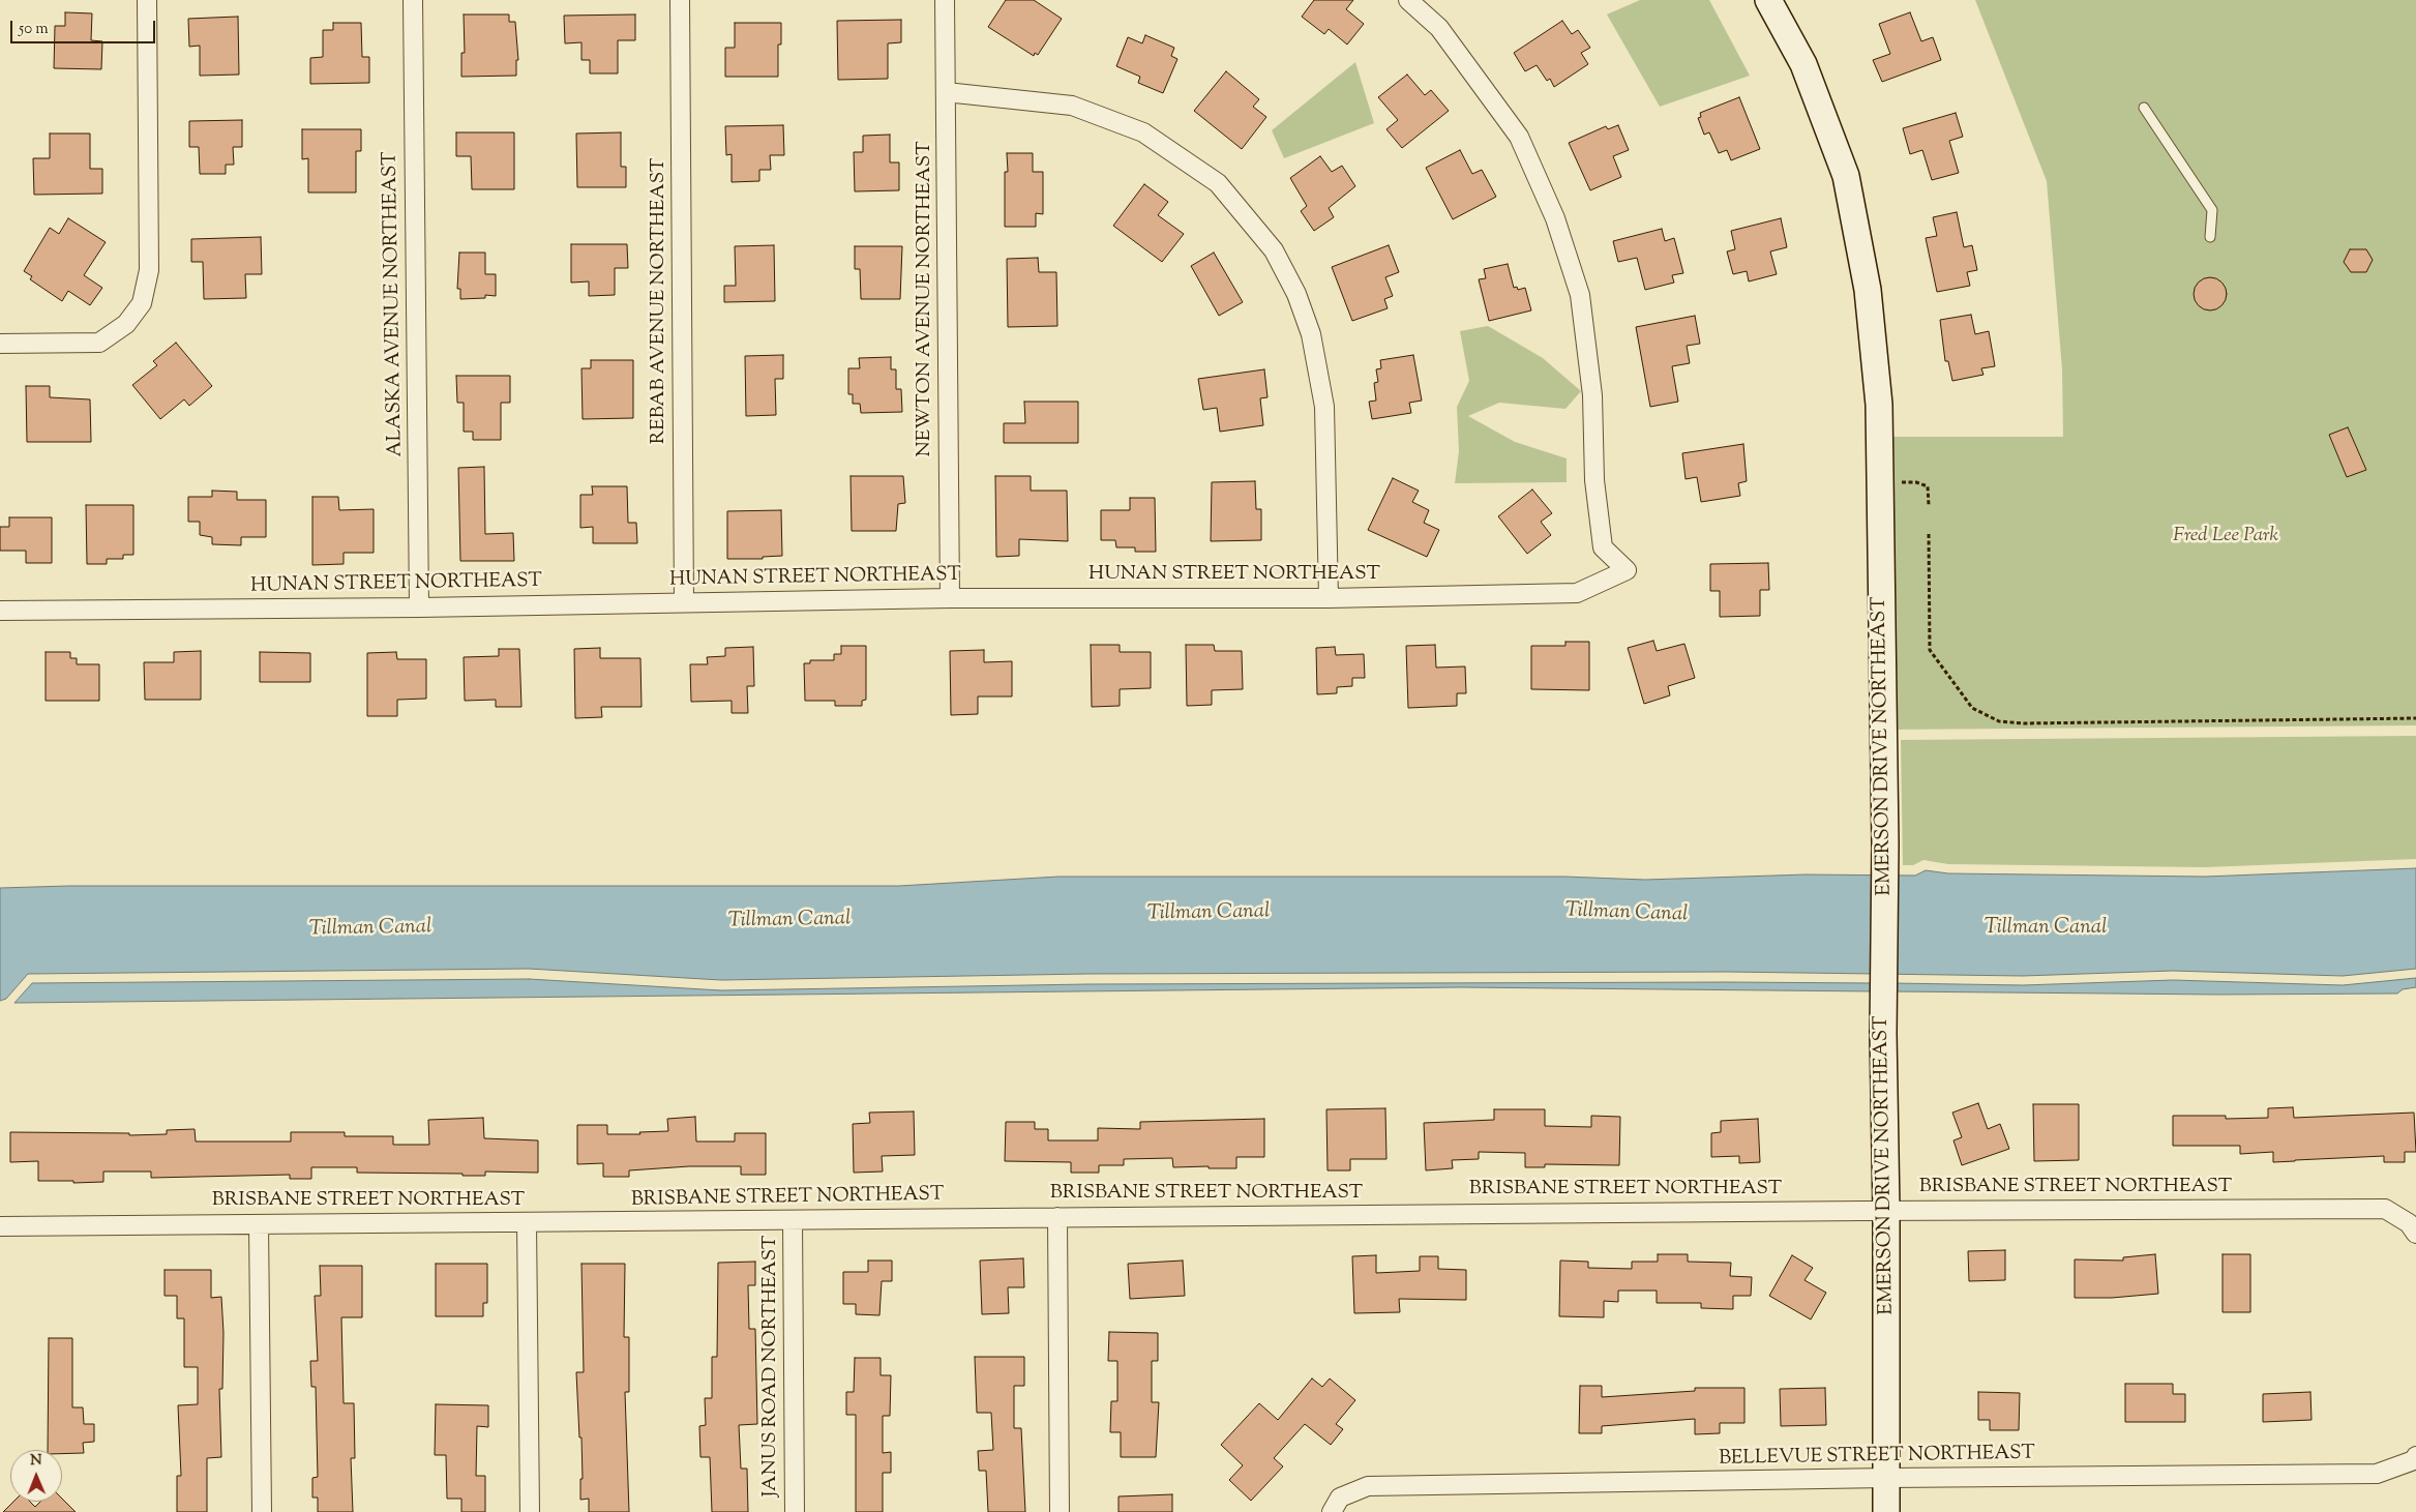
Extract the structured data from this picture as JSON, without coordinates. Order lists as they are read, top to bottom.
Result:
{
  "streets": {
    "street": [
      "NEWTON AVENUE NORTHEAST",
      "REBAB AVENUE NORTHEAST",
      "ALASKA AVENUE NORTHEAST",
      "HUNAN STREET NORTHEAST",
      "EMERSON DRIVE NORTHEAST",
      "BRISBANE STREET NORTHEAST",
      "JANUS ROAD NORTHEAST",
      "BELLEVUE STREET NORTHEAST"
    ]
  },
  "crossings": [
    ["NEWTON AVENUE NORTHEAST", "HUNAN STREET NORTHEAST"],
    ["REBAB AVENUE NORTHEAST", "HUNAN STREET NORTHEAST"],
    ["ALASKA AVENUE NORTHEAST", "HUNAN STREET NORTHEAST"],
    ["EMERSON DRIVE NORTHEAST", "BRISBANE STREET NORTHEAST"],
    ["EMERSON DRIVE NORTHEAST", "BELLEVUE STREET NORTHEAST"],
    ["BRISBANE STREET NORTHEAST", "JANUS ROAD NORTHEAST"]
  ],
  "water": ["Tillman Canal"],
  "parks": ["Fred Lee Park"],
  "scale_bar": "50 m",
  "north": "top"
}
